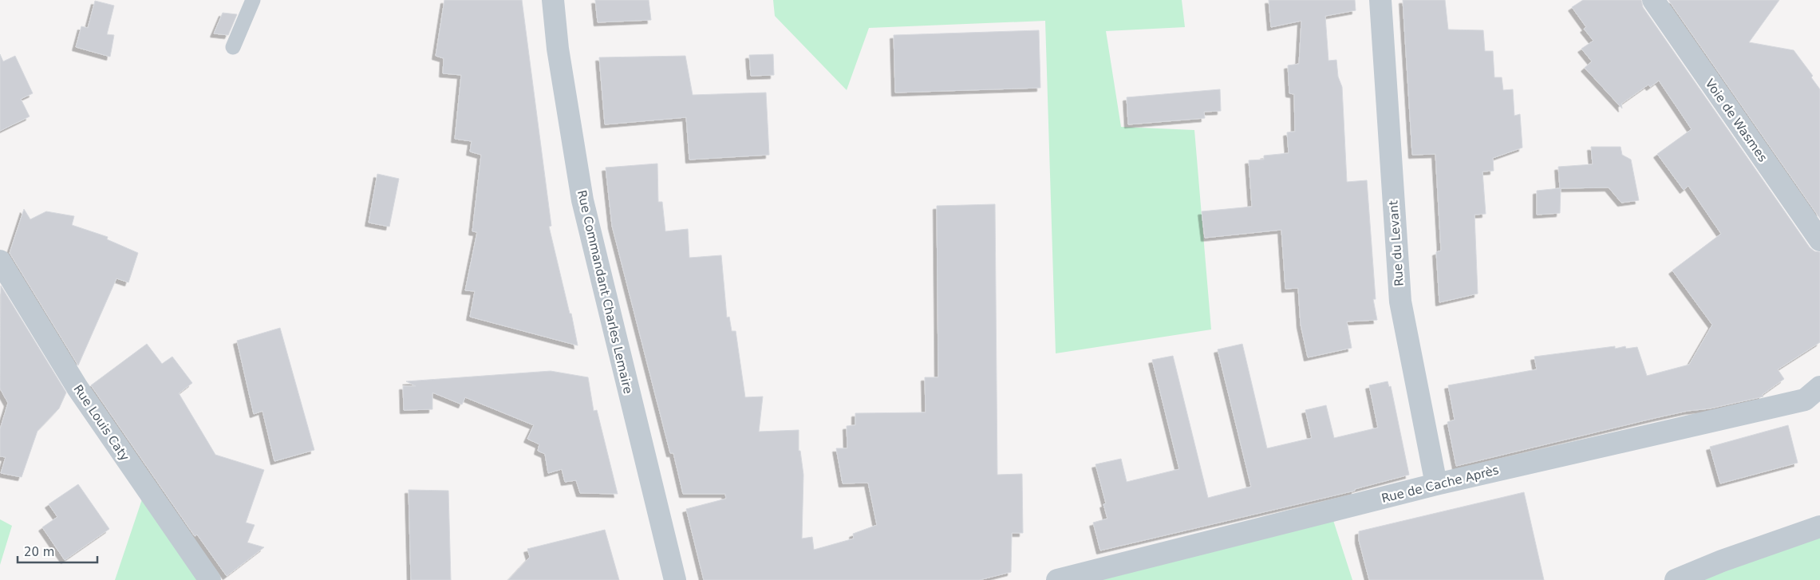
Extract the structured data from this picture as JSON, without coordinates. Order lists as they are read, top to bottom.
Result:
{
  "streets": {
    "street": [
      "Voie de Wasmes",
      "Rue du Levant",
      "Rue Commandant Charles Lemaire",
      "Rue Louis Caty",
      "Rue de Cache Après"
    ]
  },
  "crossings": [
    ["Rue du Levant", "Rue de Cache Après"]
  ],
  "scale_bar": "20 m"
}
